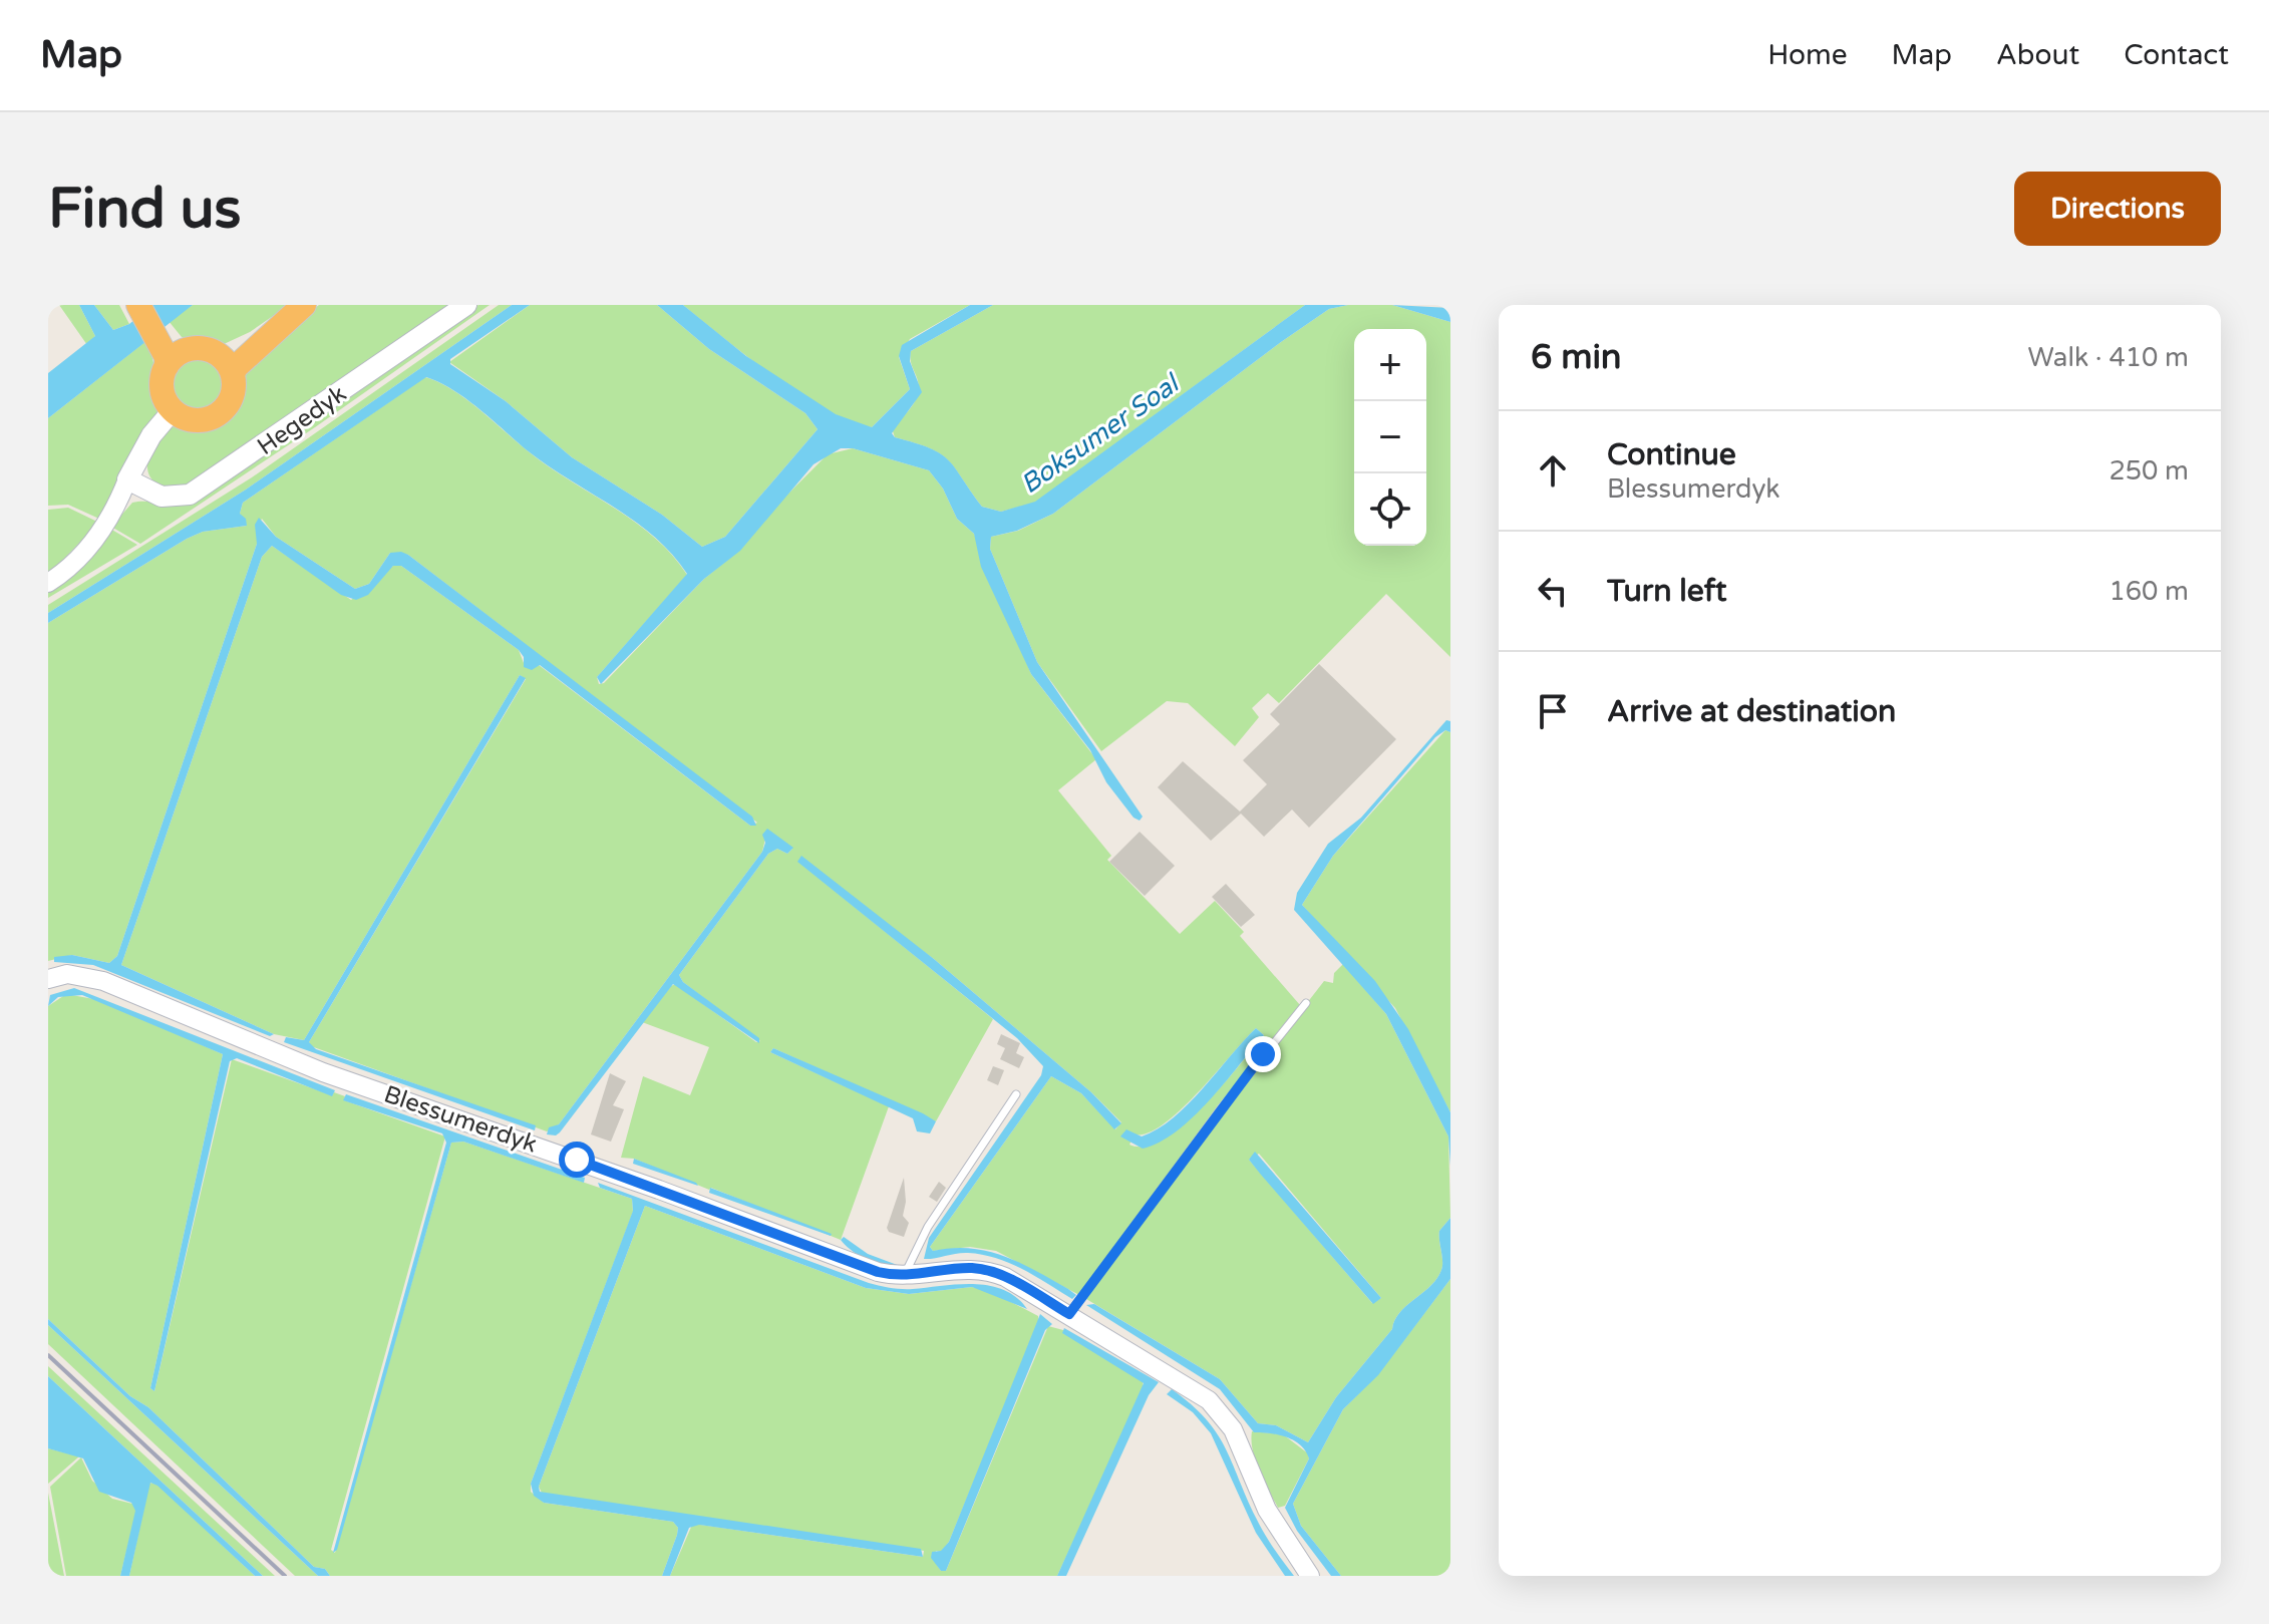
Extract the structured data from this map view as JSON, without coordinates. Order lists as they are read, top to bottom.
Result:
{
  "streets": {
    "main road": ["Hegedyk"],
    "street": ["Blessumerdyk"]
  },
  "water": ["Boksumer Soal"],
  "page": {
    "header": "Map",
    "nav": [
      "Home",
      "Map",
      "About",
      "Contact"
    ],
    "buttons": "Directions",
    "title": "Find us",
    "heading": ["6 min", "Walk · 410 m"],
    "map_buttons": ["+", "−"],
    "list": [
      ["Continue", "Blessumerdyk", "250 m"],
      ["Turn left", "160 m"],
      "Arrive at destination"
    ]
  }
}
